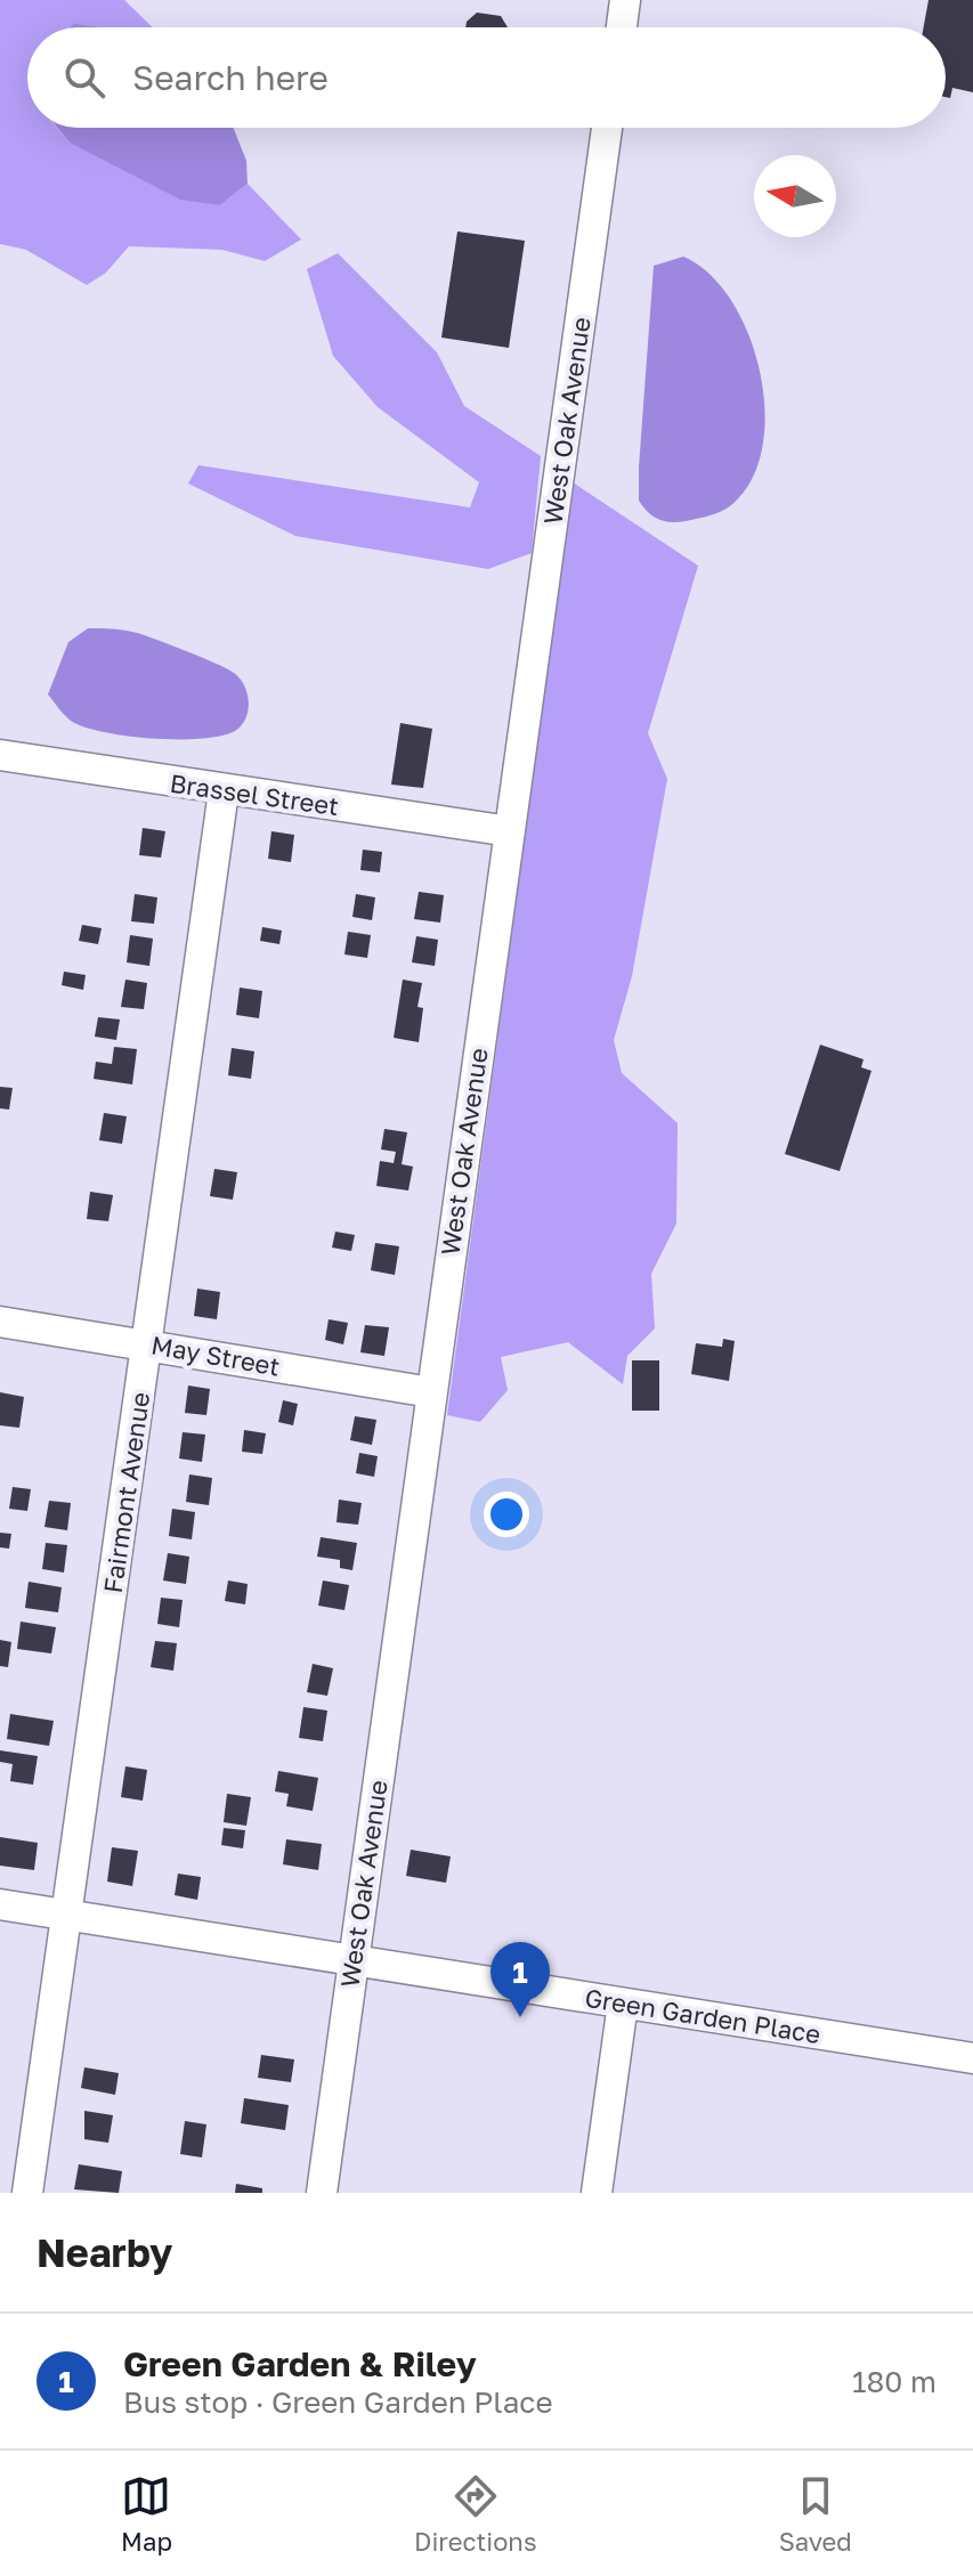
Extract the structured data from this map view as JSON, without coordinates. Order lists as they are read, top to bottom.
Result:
{
  "streets": {
    "street": [
      "West Oak Avenue",
      "Brassel Street",
      "May Street",
      "Fairmont Avenue",
      "Green Garden Place"
    ]
  },
  "crossings": [
    ["West Oak Avenue", "Brassel Street"],
    ["West Oak Avenue", "May Street"],
    ["West Oak Avenue", "Green Garden Place"],
    ["Brassel Street", "Fairmont Avenue"],
    ["May Street", "Fairmont Avenue"],
    ["Fairmont Avenue", "Green Garden Place"]
  ],
  "north": "left",
  "page": {
    "search": "Search here",
    "pins": "1",
    "heading": "Nearby",
    "list": [
      {
        "mark": "1",
        "name": "Green Garden & Riley",
        "note": "Bus stop · Green Garden Place",
        "value": "180 m"
      }
    ],
    "nav": ["Map", "Directions", "Saved"]
  }
}
